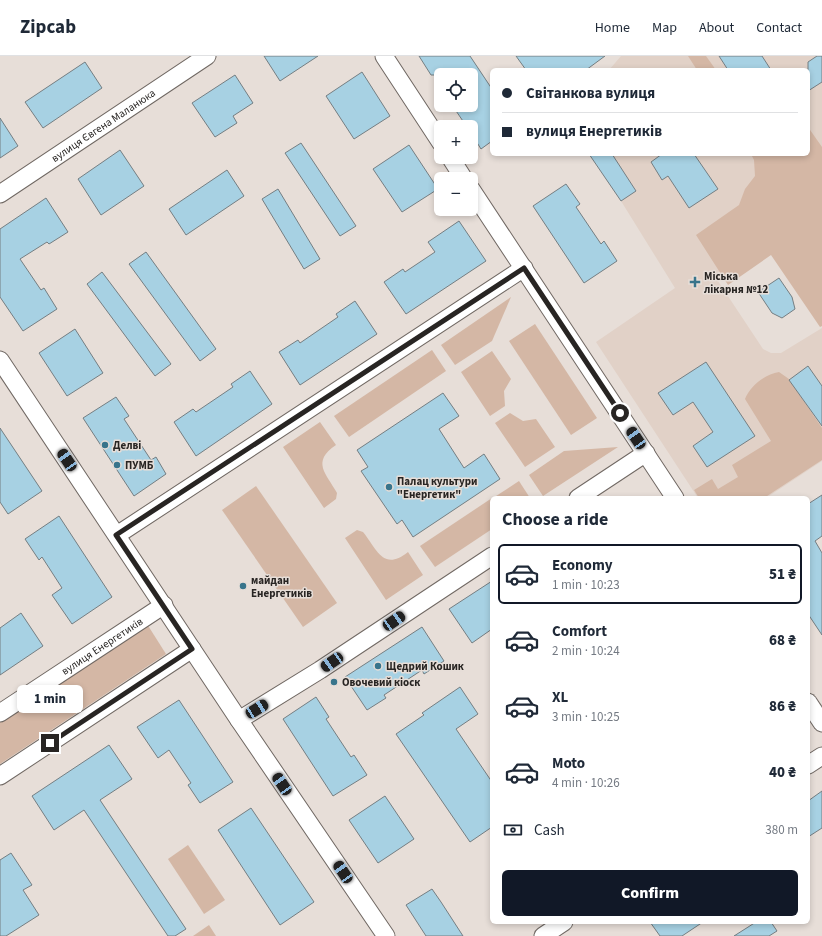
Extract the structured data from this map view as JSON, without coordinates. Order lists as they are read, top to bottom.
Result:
{
  "streets": {
    "street": ["вулиця Євгена Маланюка", "вулиця Енергетиків"]
  },
  "places": {
    "health": ["Міська лікарня №12"],
    "other": [
      "Делві",
      "ПУМБ",
      "Палац культури \"Енергетик\"",
      "майдан Енергетиків",
      "Щедрий Кошик",
      "Овочевий кіоск"
    ]
  },
  "page": {
    "header": "Zipcab",
    "nav": [
      "Home",
      "Map",
      "About",
      "Contact"
    ],
    "map_buttons": ["+", "−"],
    "banner": ["Світанкова вулиця", "вулиця Енергетиків"],
    "heading": "Choose a ride",
    "list": [
      {
        "name": "Economy",
        "note": "1 min · 10:23",
        "value": "51 ₴"
      },
      {
        "name": "Comfort",
        "note": "2 min · 10:24",
        "value": "68 ₴"
      },
      {
        "name": "XL",
        "note": "3 min · 10:25",
        "value": "86 ₴"
      },
      {
        "name": "Moto",
        "note": "4 min · 10:26",
        "value": "40 ₴"
      }
    ],
    "bubble": "1 min",
    "pay": ["Cash", "380 m"],
    "buttons": "Confirm"
  }
}
